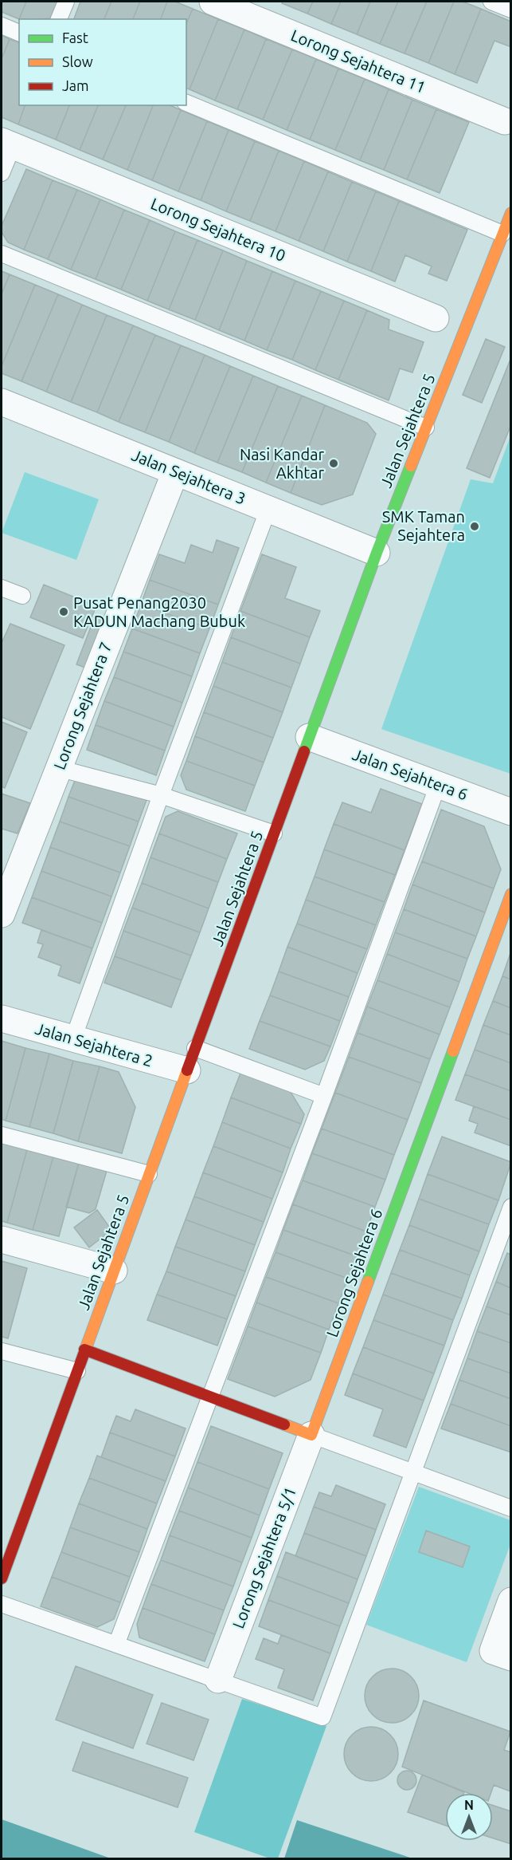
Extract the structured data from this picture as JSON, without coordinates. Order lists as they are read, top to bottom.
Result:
{
  "streets": {
    "street": [
      "Lorong Sejahtera 11",
      "Lorong Sejahtera 10",
      "Jalan Sejahtera 5",
      "Jalan Sejahtera 3",
      "Lorong Sejahtera 7",
      "Jalan Sejahtera 6",
      "Jalan Sejahtera 2",
      "Lorong Sejahtera 6",
      "Lorong Sejahtera 5/1"
    ]
  },
  "crossings": [
    ["Jalan Sejahtera 5", "Jalan Sejahtera 3"],
    ["Jalan Sejahtera 5", "Jalan Sejahtera 6"],
    ["Jalan Sejahtera 5", "Jalan Sejahtera 2"],
    ["Jalan Sejahtera 3", "Lorong Sejahtera 7"],
    ["Lorong Sejahtera 6", "Lorong Sejahtera 5/1"]
  ],
  "places": ["Nasi Kandar Akhtar", "SMK Taman Sejahtera", "Pusat Penang2030 KADUN Machang Bubuk"],
  "legend": ["Fast", "Slow", "Jam"],
  "north": "top"
}
